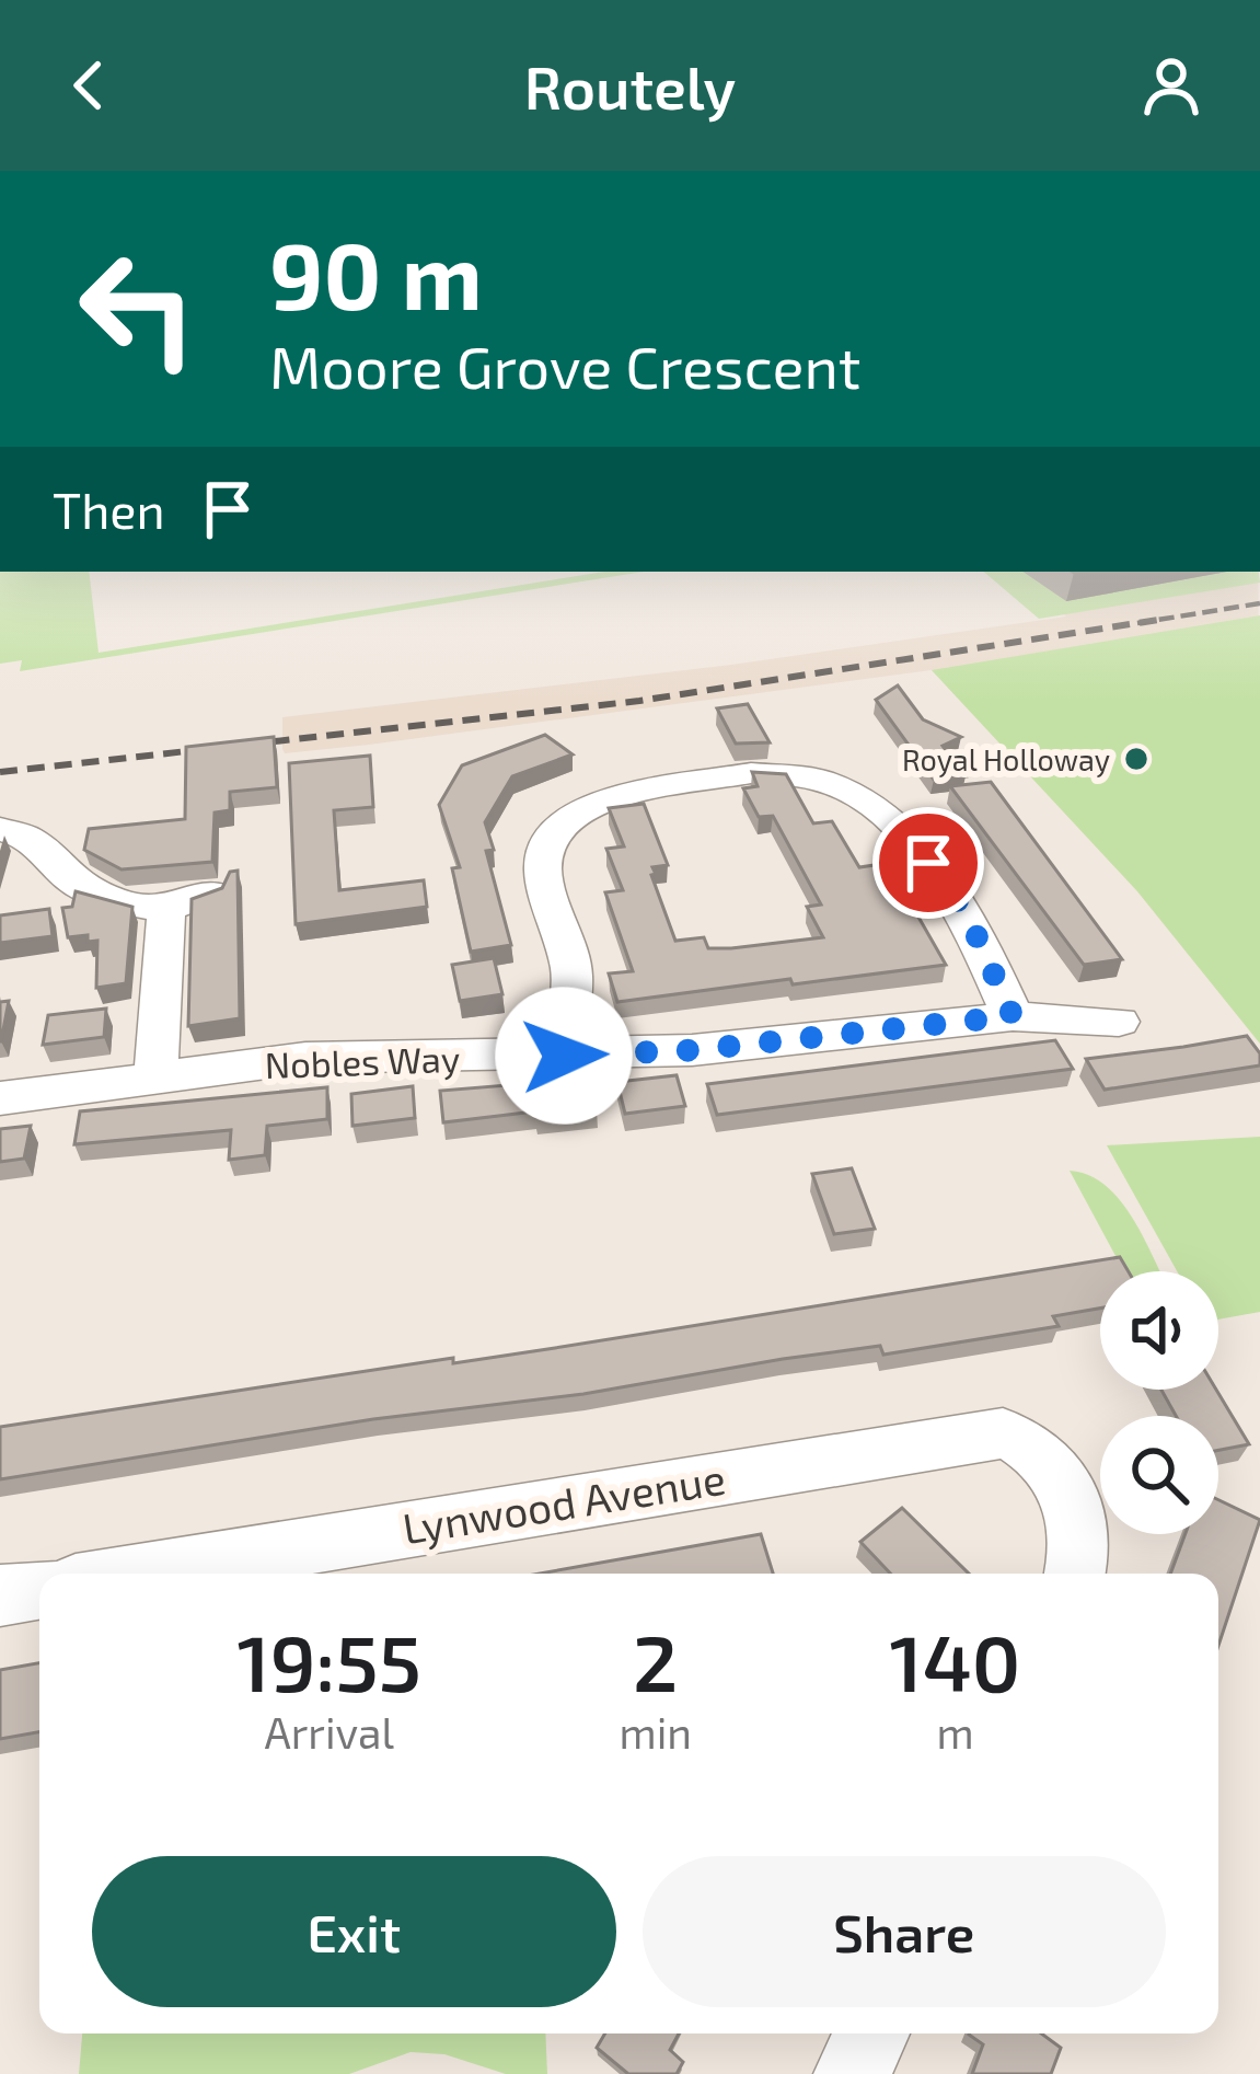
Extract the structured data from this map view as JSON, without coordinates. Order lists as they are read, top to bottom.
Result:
{
  "streets": {
    "street": ["Nobles Way", "Lynwood Avenue"]
  },
  "places": ["Royal Holloway"],
  "page": {
    "header": "Routely",
    "turn": ["90 m", "Moore Grove Crescent"],
    "then": "Then",
    "eta": [
      "19:55",
      "Arrival",
      "2",
      "min",
      "140",
      "m"
    ],
    "buttons": ["Exit", "Share"]
  }
}
